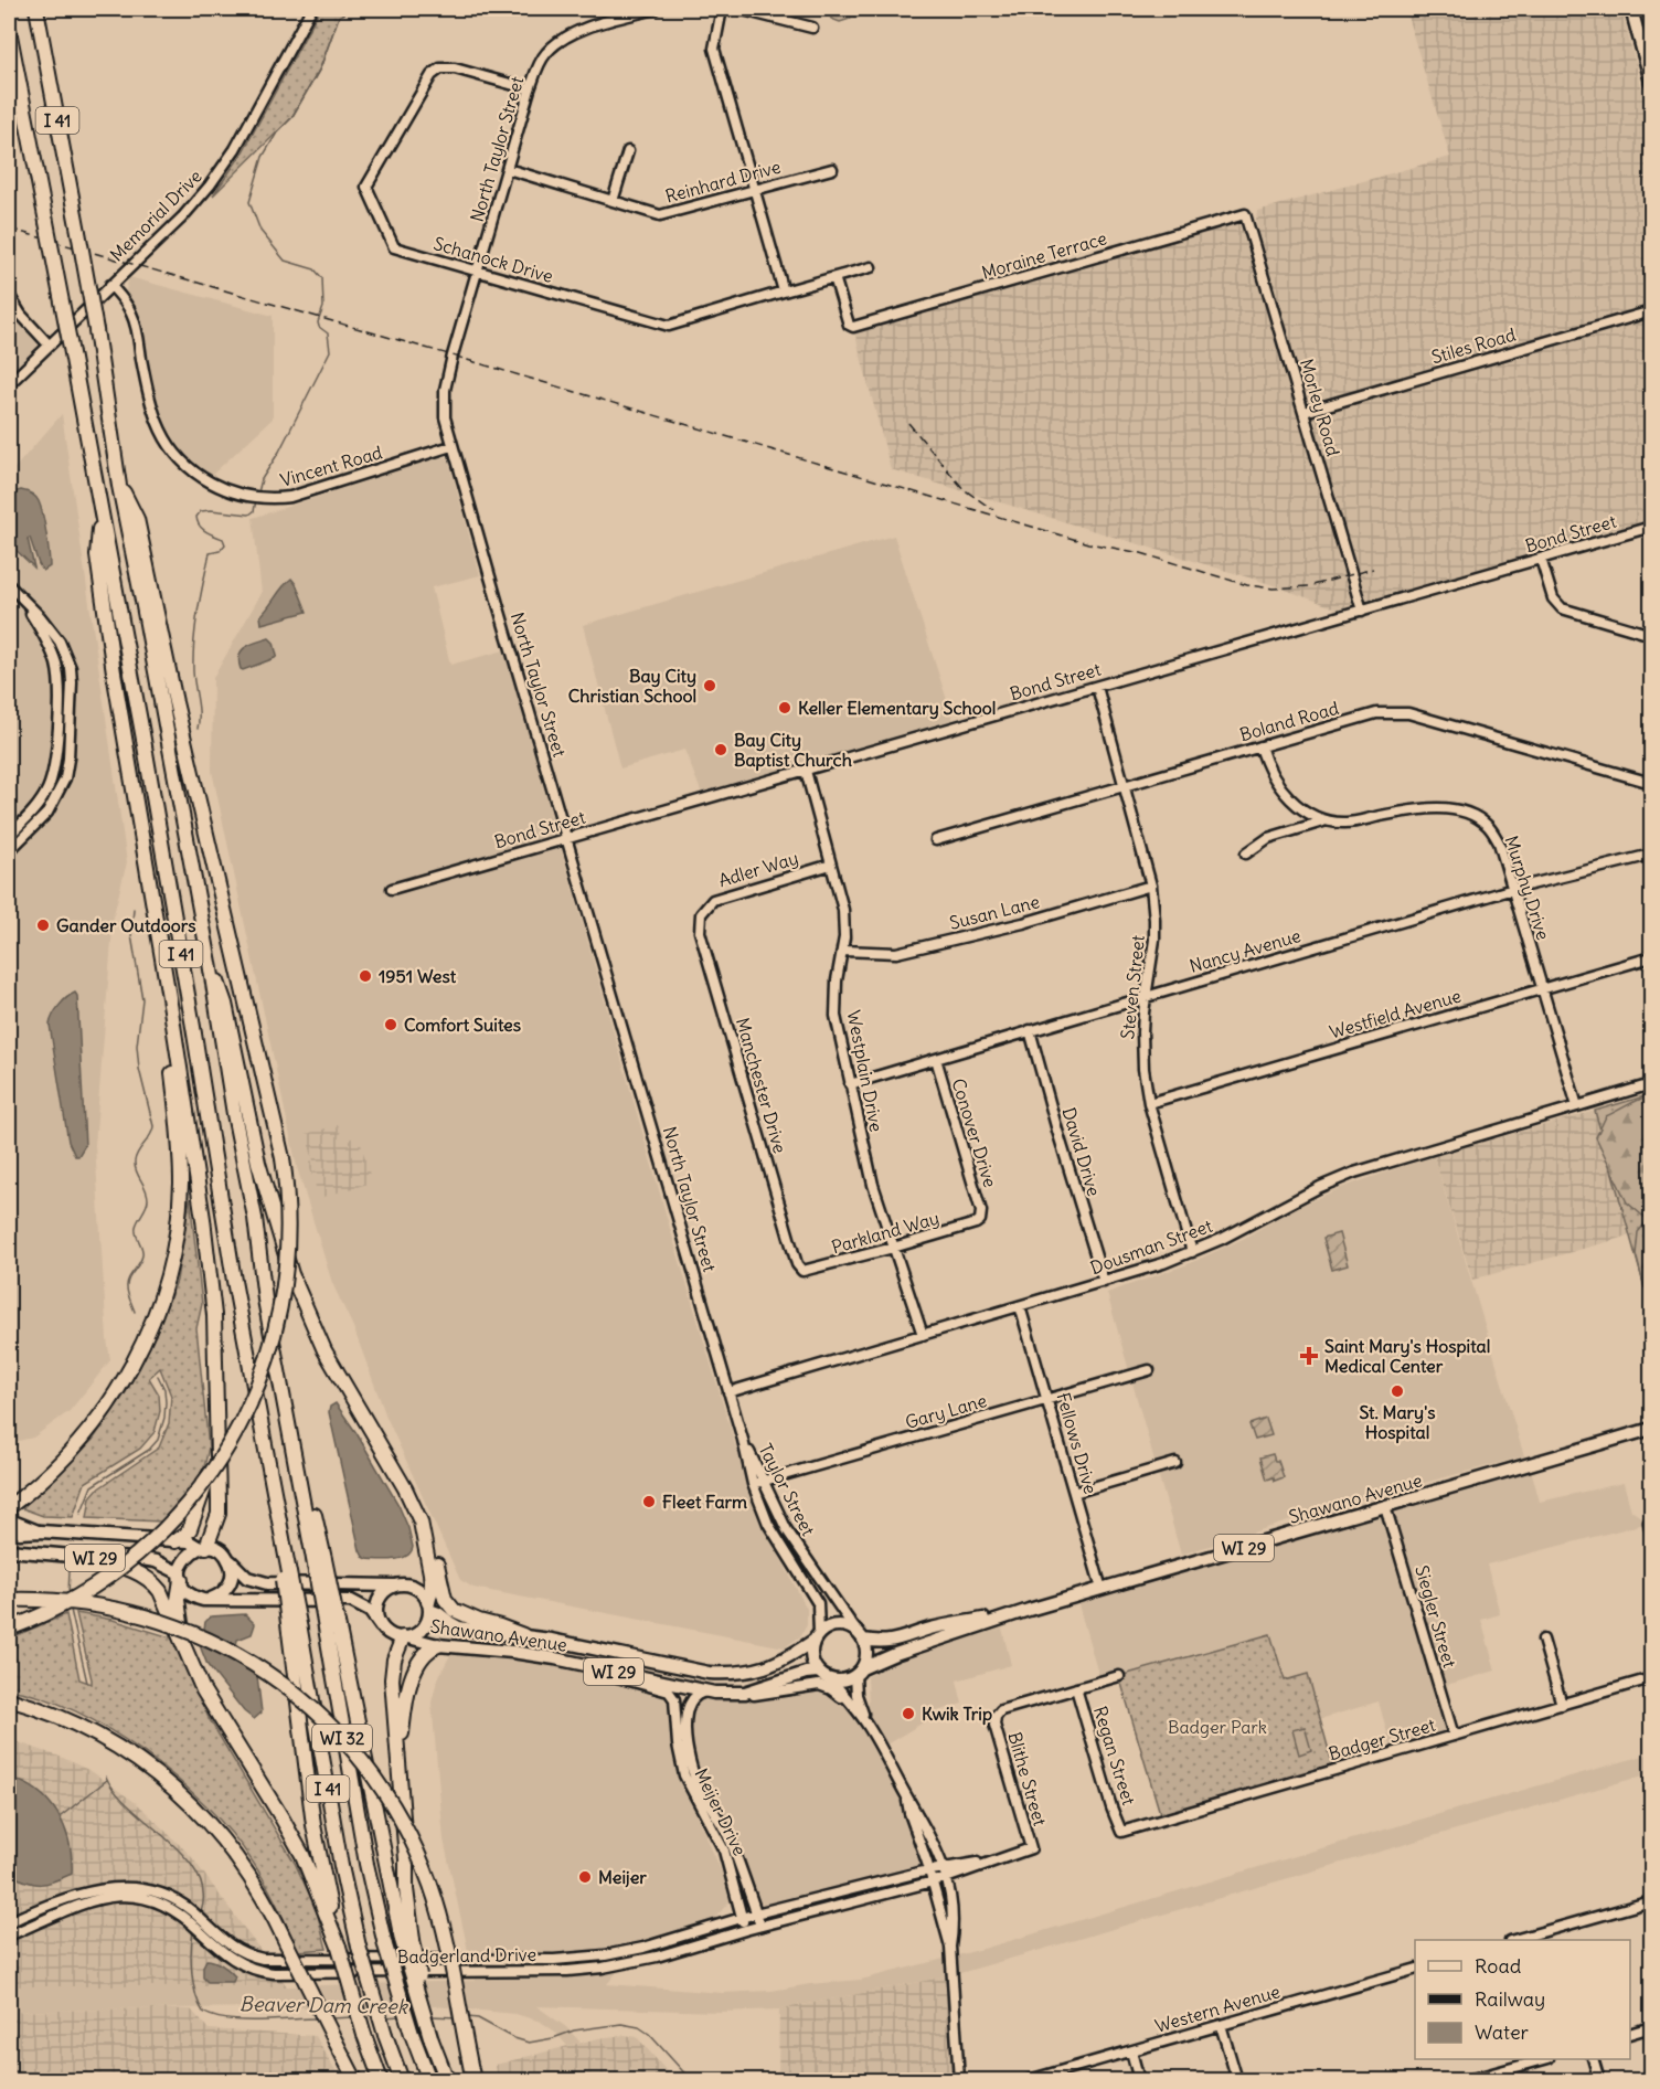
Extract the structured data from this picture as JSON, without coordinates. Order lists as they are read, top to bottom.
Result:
{
  "streets": {
    "highway": ["I 41", "WI 32"],
    "main road": ["Shawano Avenue", "WI 29"],
    "street": [
      "North Taylor Street",
      "Reinhard Drive",
      "Memorial Drive",
      "Moraine Terrace",
      "Schanock Drive",
      "Stiles Road",
      "Morley Road",
      "Vincent Road",
      "Bond Street",
      "Boland Road",
      "Adler Way",
      "Murphy Drive",
      "Susan Lane",
      "Nancy Avenue",
      "Steven Street",
      "Westfield Avenue",
      "Westplain Drive",
      "Manchester Drive",
      "Conover Drive",
      "David Drive",
      "Parkland Way",
      "Dousman Street",
      "Gary Lane",
      "Fellows Drive",
      "Taylor Street",
      "Siegler Street",
      "Badger Street",
      "Regan Street",
      "Blithe Street",
      "Meijer Drive",
      "Badgerland Drive",
      "Western Avenue"
    ]
  },
  "crossings": [
    ["North Taylor Street", "Reinhard Drive"],
    ["North Taylor Street", "Schanock Drive"],
    ["North Taylor Street", "Vincent Road"],
    ["North Taylor Street", "Bond Street"],
    ["North Taylor Street", "Dousman Street"],
    ["North Taylor Street", "Taylor Street"],
    ["Memorial Drive", "Vincent Road"],
    ["Moraine Terrace", "Schanock Drive"],
    ["Moraine Terrace", "Morley Road"],
    ["Stiles Road", "Morley Road"],
    ["Morley Road", "Bond Street"],
    ["Bond Street", "Steven Street"],
    ["Bond Street", "Westplain Drive"],
    ["Boland Road", "Murphy Drive"],
    ["Boland Road", "Steven Street"],
    ["Adler Way", "Westplain Drive"],
    ["Adler Way", "Manchester Drive"],
    ["Murphy Drive", "Nancy Avenue"],
    ["Murphy Drive", "Westfield Avenue"],
    ["Murphy Drive", "Dousman Street"],
    ["Susan Lane", "Steven Street"],
    ["Susan Lane", "Westplain Drive"],
    ["Nancy Avenue", "Steven Street"],
    ["Nancy Avenue", "Westplain Drive"],
    ["Nancy Avenue", "Conover Drive"],
    ["Nancy Avenue", "David Drive"],
    ["Steven Street", "Westfield Avenue"],
    ["Steven Street", "Dousman Street"],
    ["Westplain Drive", "Parkland Way"],
    ["Westplain Drive", "Dousman Street"],
    ["Manchester Drive", "Parkland Way"],
    ["Conover Drive", "Parkland Way"],
    ["David Drive", "Dousman Street"],
    ["Dousman Street", "Fellows Drive"],
    ["Gary Lane", "Fellows Drive"],
    ["Gary Lane", "Taylor Street"],
    ["Fellows Drive", "Shawano Avenue"],
    ["Taylor Street", "Shawano Avenue"],
    ["Taylor Street", "WI 29"],
    ["Shawano Avenue", "WI 29"],
    ["Shawano Avenue", "Siegler Street"],
    ["Shawano Avenue", "Meijer Drive"],
    ["Siegler Street", "Badger Street"],
    ["Badger Street", "Regan Street"],
    ["Regan Street", "Blithe Street"],
    ["Blithe Street", "Badgerland Drive"],
    ["Meijer Drive", "Badgerland Drive"]
  ],
  "water": ["Beaver Dam Creek"],
  "parks": ["Badger Park"],
  "places": {
    "other": [
      "Bay City Christian School",
      "Keller Elementary School",
      "Bay City Baptist Church",
      "Gander Outdoors",
      "1951 West",
      "Comfort Suites",
      "St. Mary's Hospital",
      "Fleet Farm",
      "Kwik Trip",
      "Meijer"
    ],
    "health": ["Saint Mary's Hospital Medical Center"]
  },
  "legend": ["Road", "Railway", "Water"]
}
